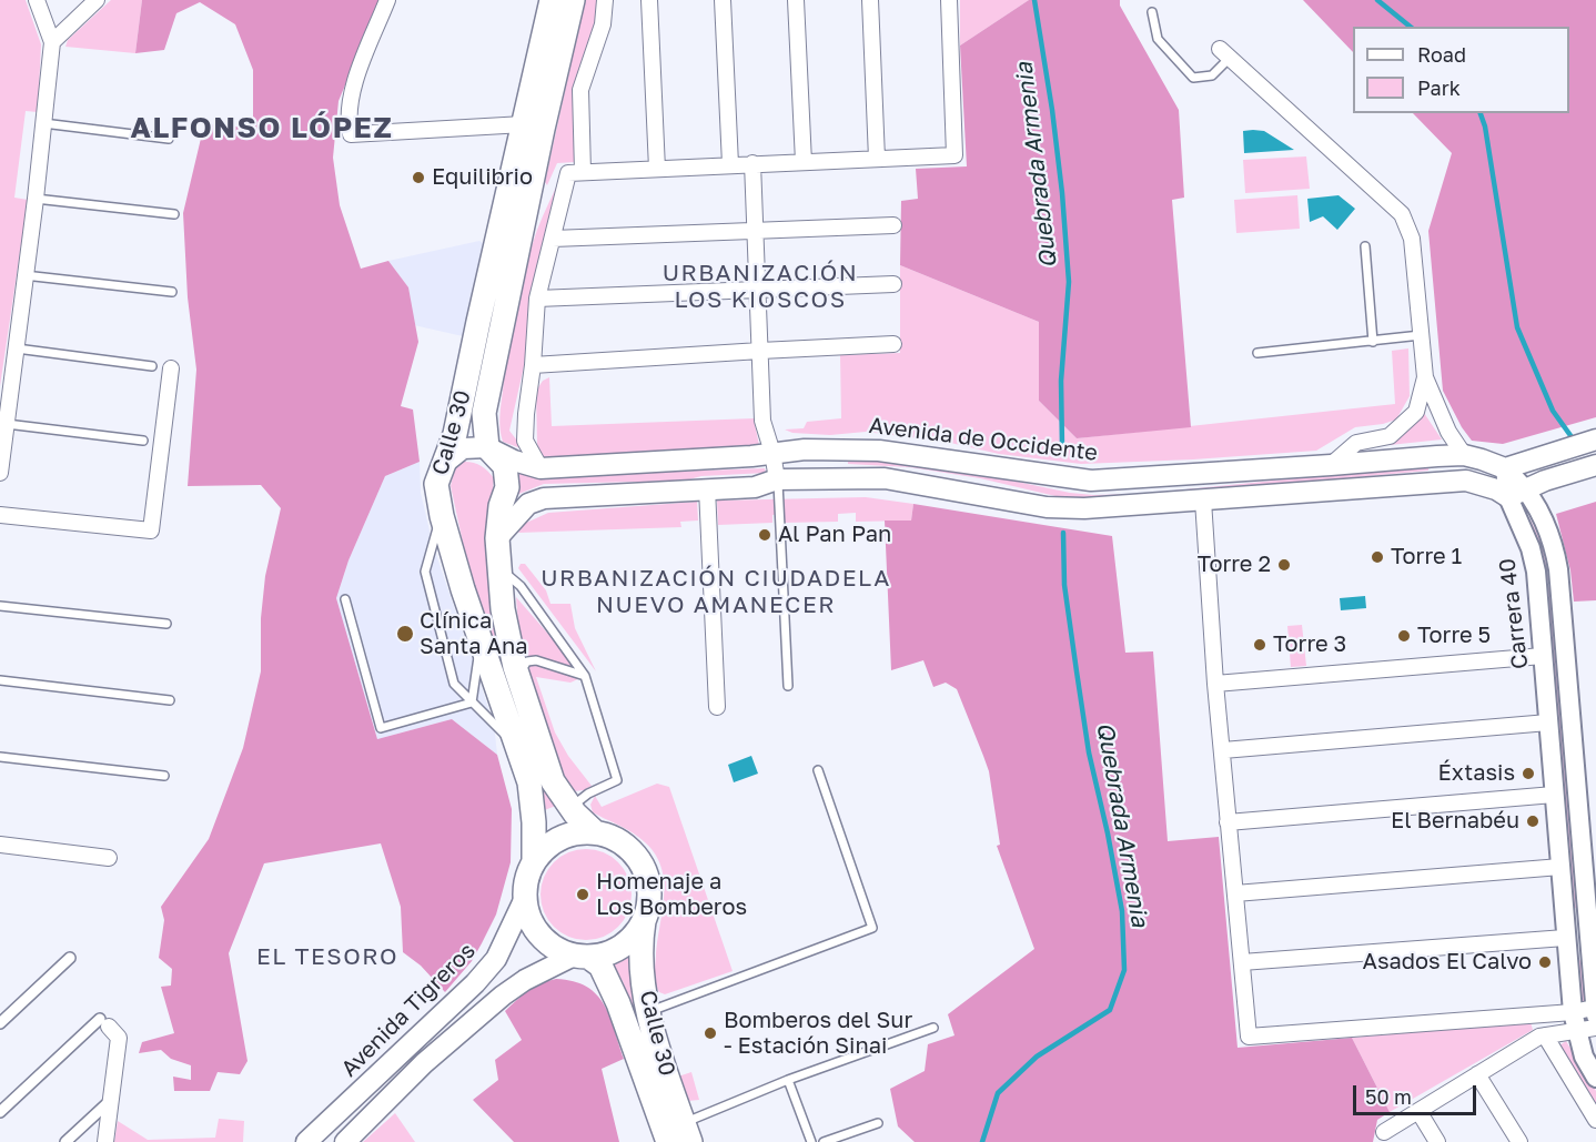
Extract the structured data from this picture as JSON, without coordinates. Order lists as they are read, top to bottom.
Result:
{
  "streets": {
    "main road": ["Calle 30", "Avenida de Occidente", "Avenida Tigreros"],
    "street": ["Carrera 40"]
  },
  "crossings": [
    ["Calle 30", "Avenida de Occidente"],
    ["Calle 30", "Avenida Tigreros"],
    ["Avenida de Occidente", "Carrera 40"]
  ],
  "districts": [
    "ALFONSO LÓPEZ",
    "URBANIZACIÓN LOS KIOSCOS",
    "URBANIZACIÓN CIUDADELA NUEVO AMANECER",
    "EL TESORO"
  ],
  "water": ["Quebrada Armenia"],
  "places": [
    "Equilibrio",
    "Al Pan Pan",
    "Torre 1",
    "Torre 2",
    "Clínica Santa Ana",
    "Torre 5",
    "Torre 3",
    "Éxtasis",
    "El Bernabéu",
    "Homenaje a Los Bomberos",
    "Asados El Calvo",
    "Bomberos del Sur - Estación Sinai"
  ],
  "legend": ["Road", "Park"],
  "scale_bar": "50 m"
}
